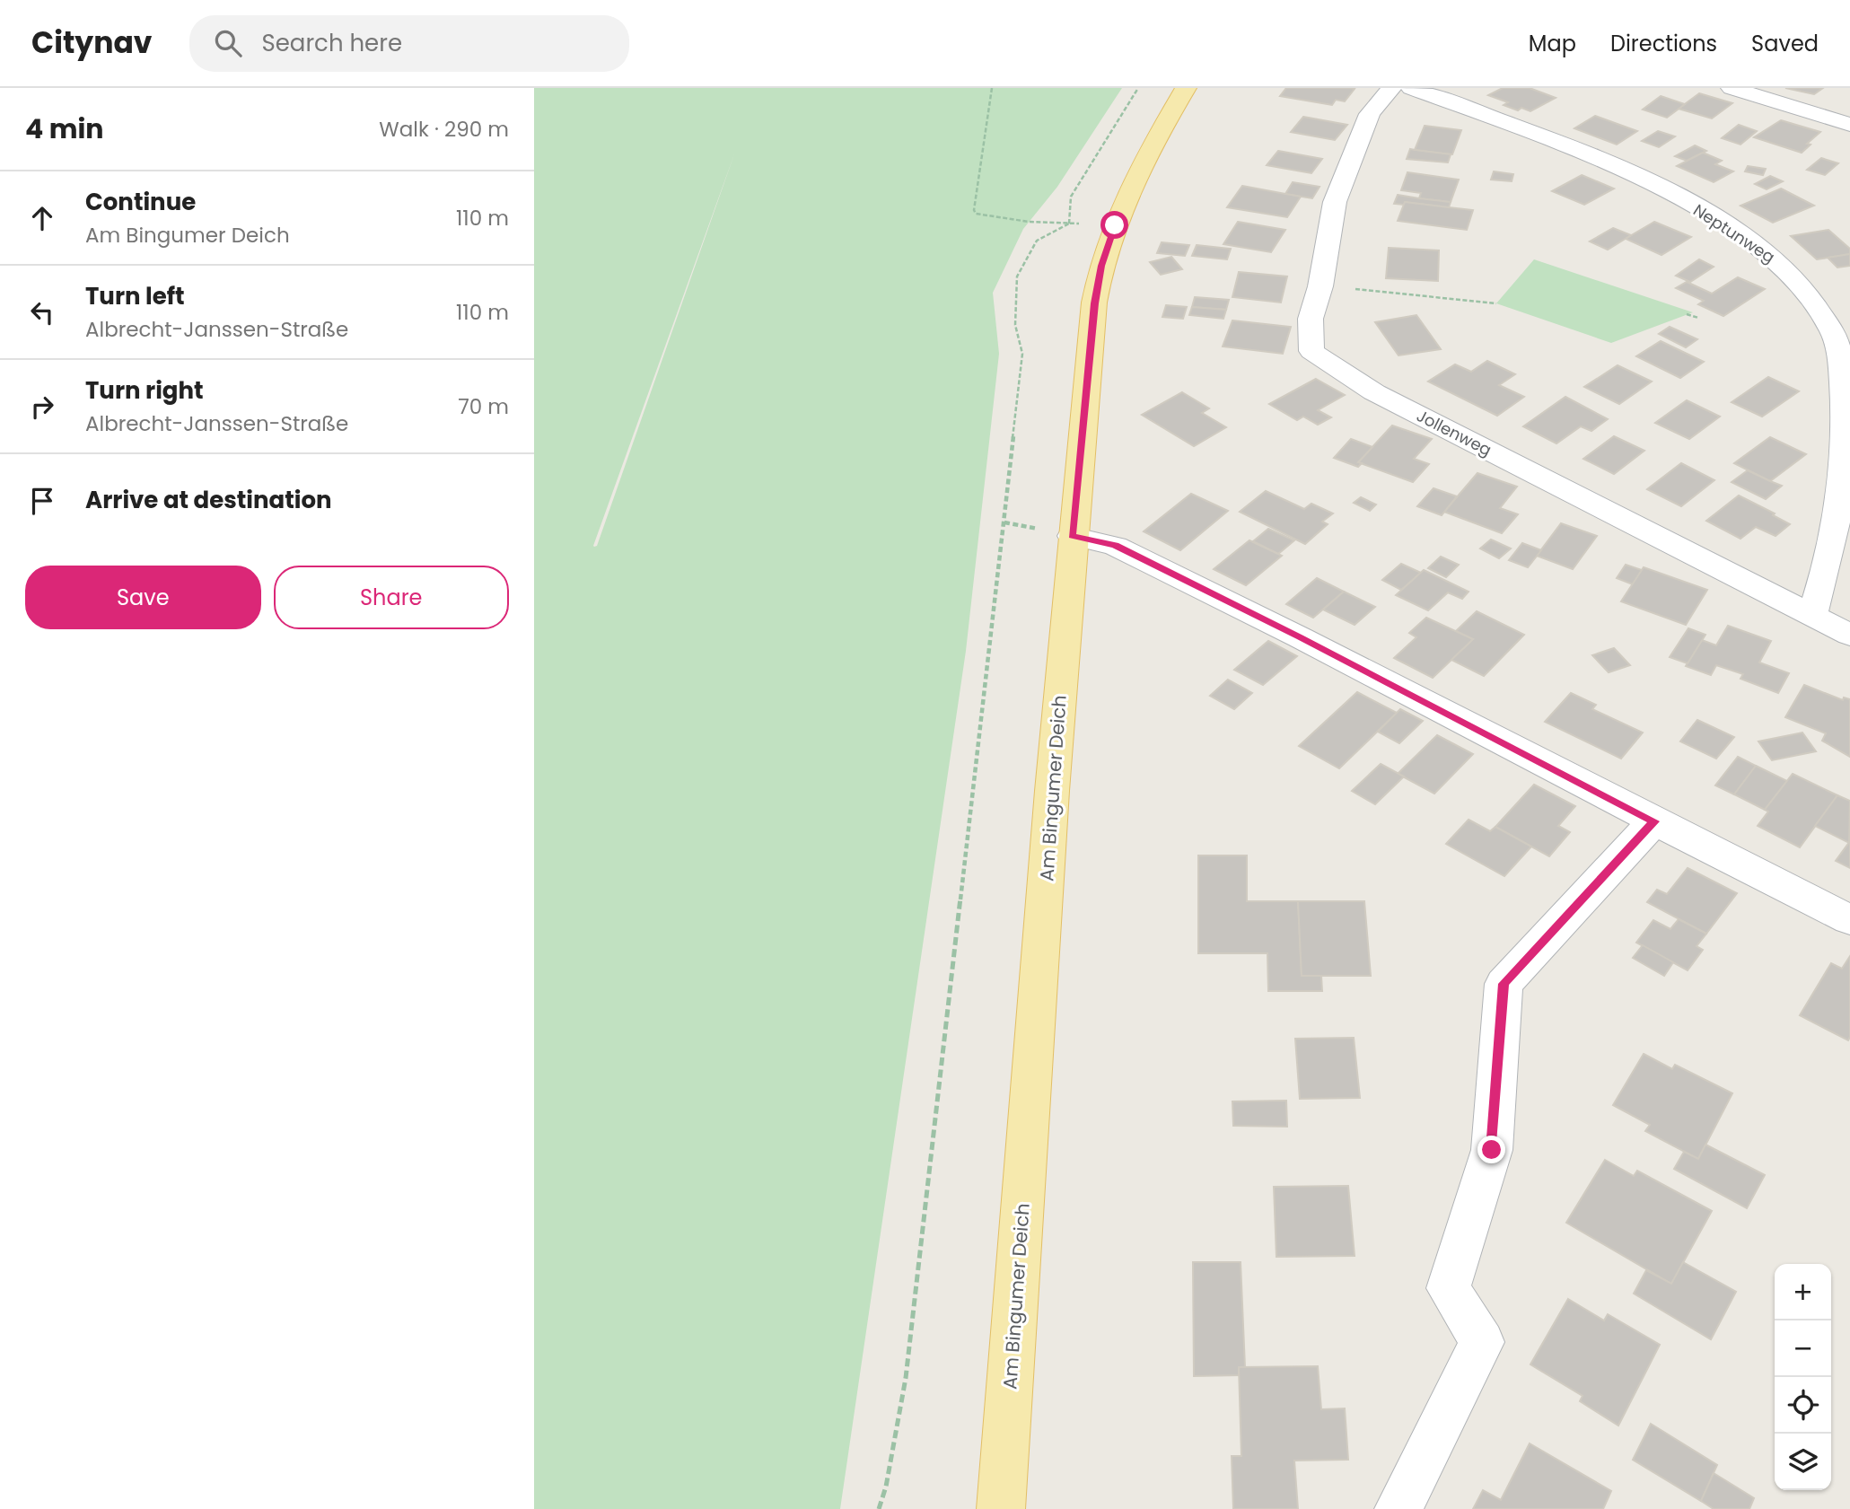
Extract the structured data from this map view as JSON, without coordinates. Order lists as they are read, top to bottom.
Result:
{
  "streets": {
    "main road": ["Am Bingumer Deich"],
    "street": ["Neptunweg", "Jollenweg"]
  },
  "crossings": [
    ["Neptunweg", "Jollenweg"]
  ],
  "page": {
    "header": "Citynav",
    "search": "Search here",
    "nav": ["Map", "Directions", "Saved"],
    "heading": ["4 min", "Walk · 290 m"],
    "list": [
      ["Continue", "Am Bingumer Deich", "110 m"],
      ["Turn left", "Albrecht-Janssen-Straße", "110 m"],
      ["Turn right", "Albrecht-Janssen-Straße", "70 m"],
      "Arrive at destination"
    ],
    "buttons": ["Save", "Share"],
    "map_buttons": ["+", "−"]
  }
}
